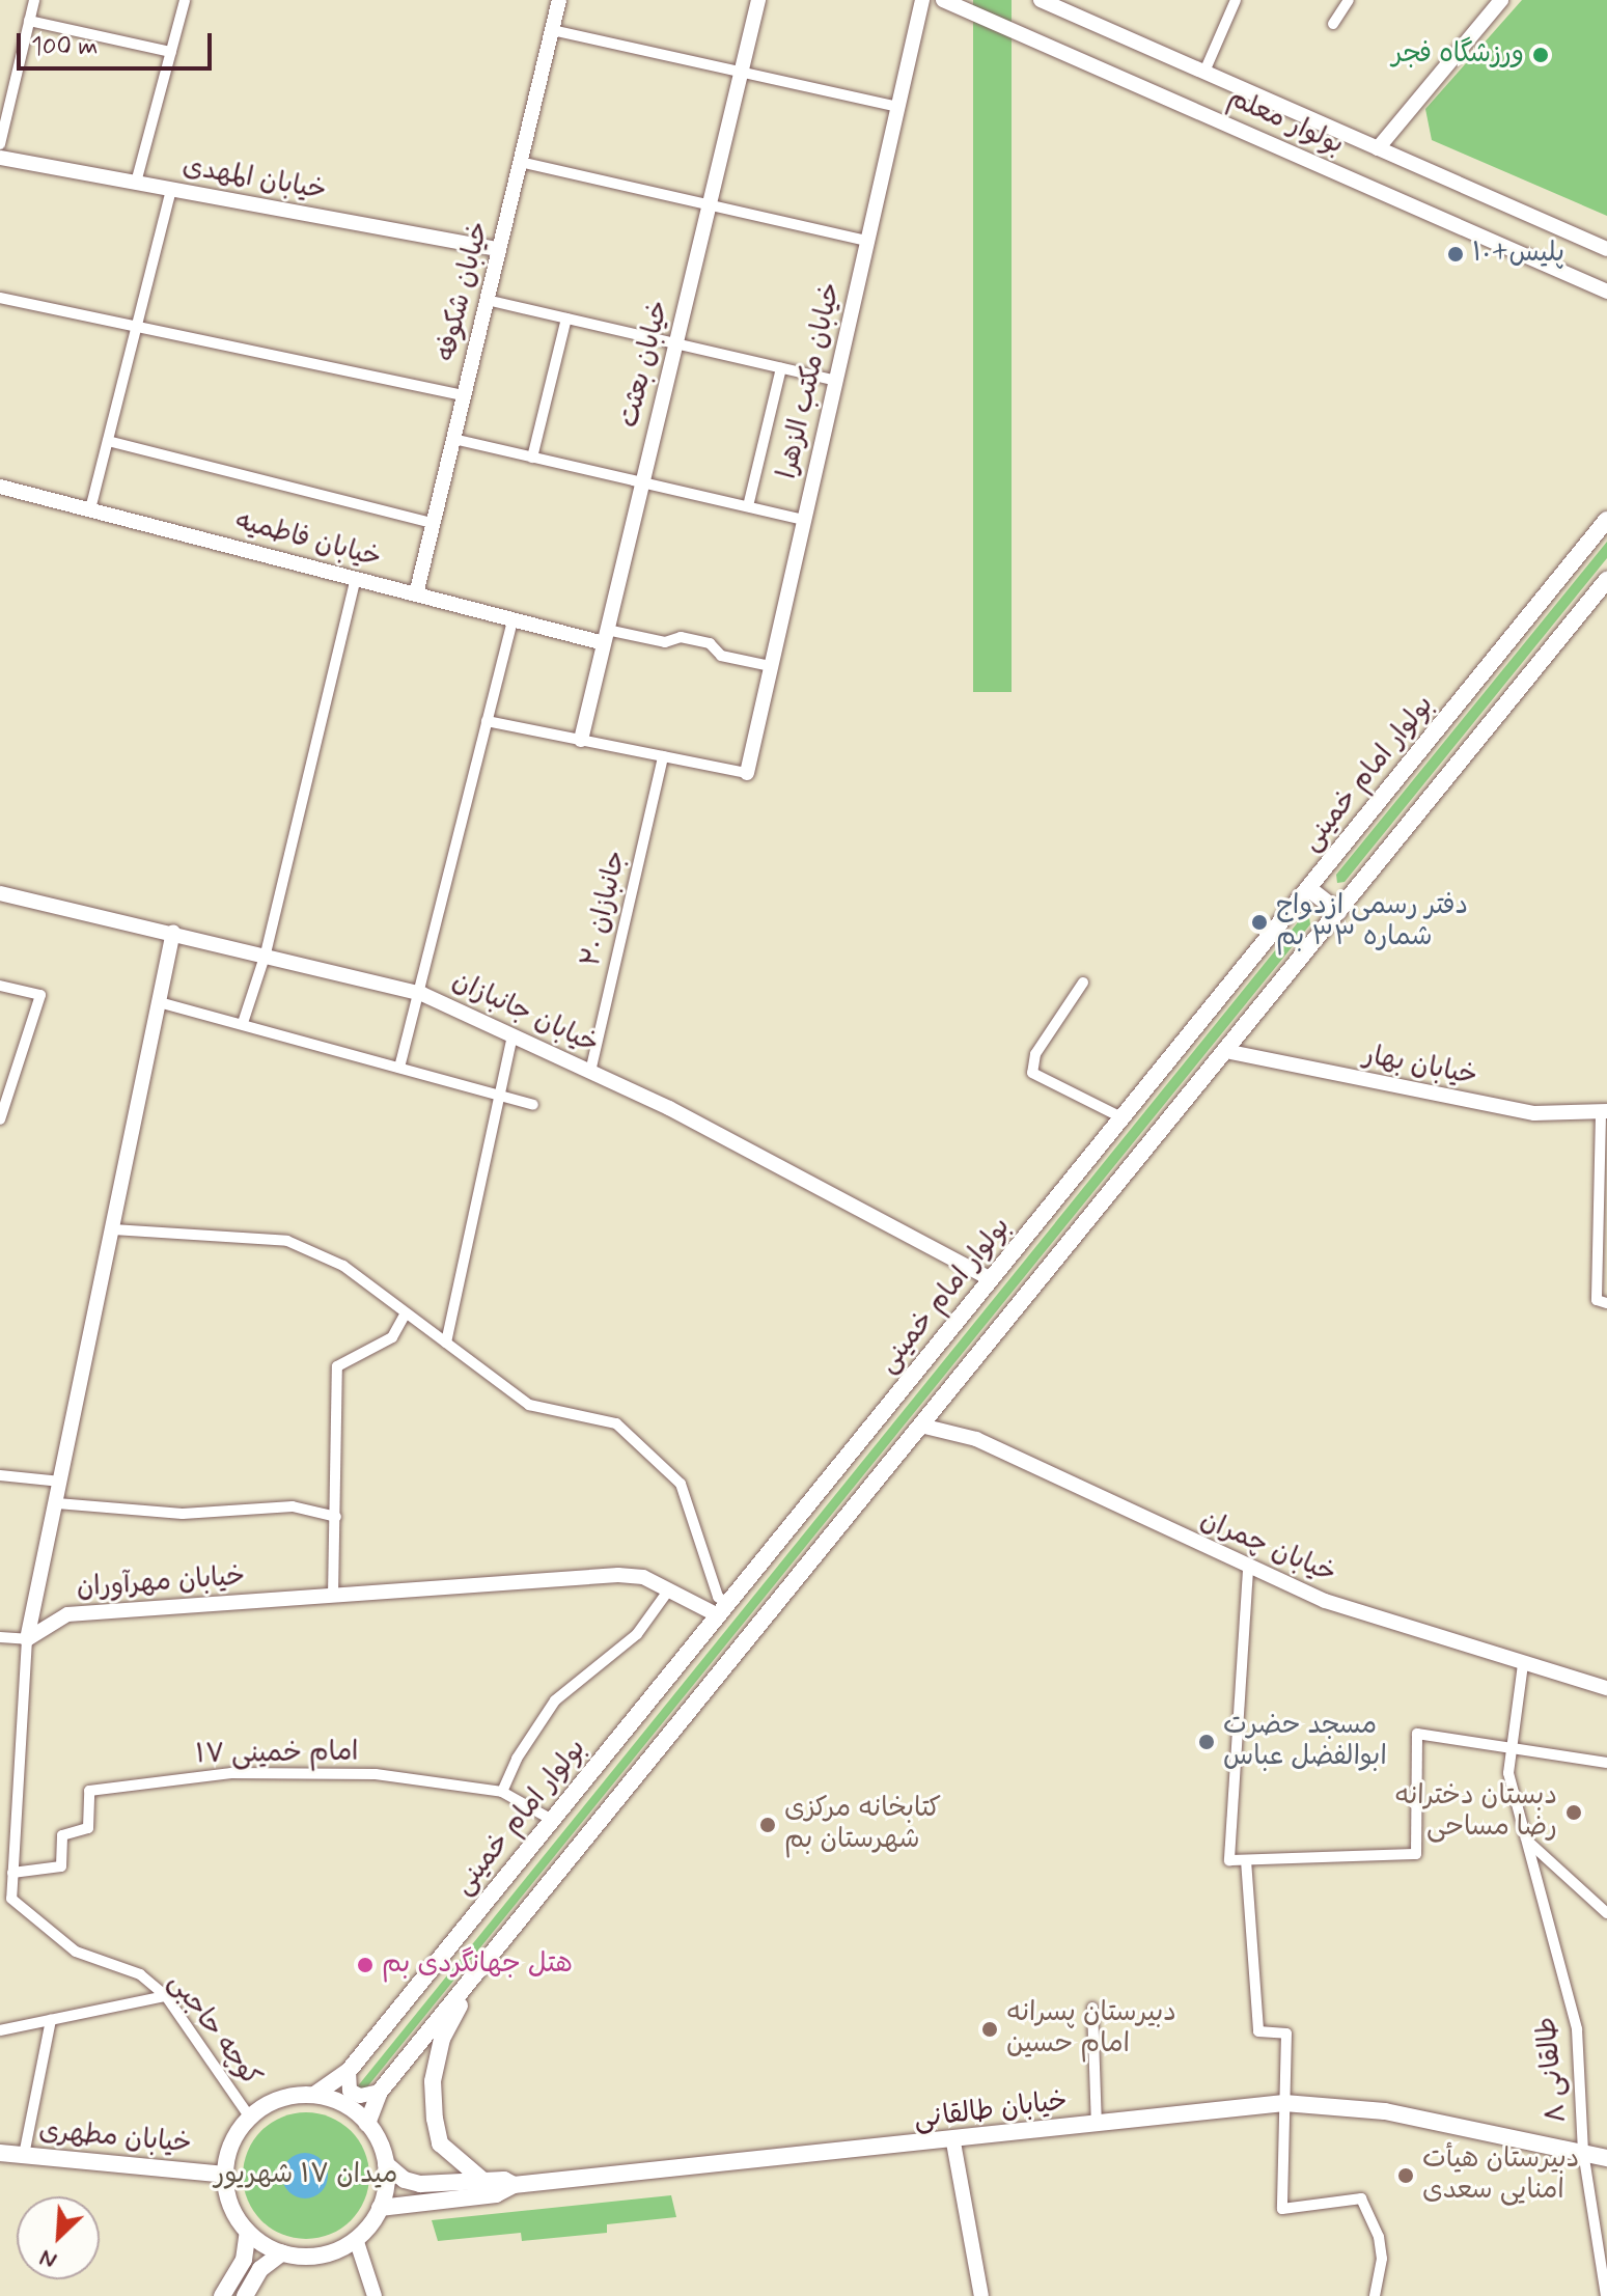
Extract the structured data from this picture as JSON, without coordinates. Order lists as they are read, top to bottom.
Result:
{
  "streets": {
    "main road": ["بولوار امام خمینی", "خیابان طالقانی", "خیابان مطهری"],
    "street": [
      "بولوار معلم",
      "خیابان المهدی",
      "خیابان شکوفه",
      "خیابان بعثت",
      "خیابان مکتب الزهرا",
      "خیابان فاطمیه",
      "جانبازان ۲۰",
      "خیابان جانبازان",
      "خیابان بهار",
      "خیابان چمران",
      "خیابان مهرآوران",
      "امام خمینی ۱۷",
      "کوچه حاجبی",
      "طالقانی ۸"
    ]
  },
  "crossings": [
    ["خیابان المهدی", "خیابان شکوفه"],
    ["خیابان شکوفه", "خیابان فاطمیه"],
    ["خیابان بعثت", "خیابان فاطمیه"],
    ["بولوار امام خمینی", "خیابان جانبازان"],
    ["بولوار امام خمینی", "خیابان مهرآوران"],
    ["بولوار امام خمینی", "امام خمینی ۱۷"],
    ["بولوار امام خمینی", "کوچه حاجبی"],
    ["بولوار امام خمینی", "خیابان طالقانی"],
    ["بولوار امام خمینی", "خیابان مطهری"],
    ["جانبازان ۲۰", "خیابان جانبازان"],
    ["خیابان جانبازان", "خیابان مهرآوران"],
    ["خیابان چمران", "طالقانی ۸"],
    ["کوچه حاجبی", "خیابان طالقانی"],
    ["کوچه حاجبی", "خیابان مطهری"],
    ["طالقانی ۸", "خیابان طالقانی"],
    ["خیابان طالقانی", "خیابان مطهری"]
  ],
  "parks": ["میدان ۱۷ شهریور"],
  "places": [
    "ورزشگاه فجر",
    "پلیس+۱۰",
    "دفتر رسمی ازدواج شماره ۳۳ بم",
    "مسجد حضرت ابوالفضل عباس",
    "دبستان دخترانه رضا مساحی",
    "کتابخانه مرکزی شهرستان بم",
    "هتل جهانگردی بم",
    "دبیرستان پسرانه امام حسین",
    "دبیرستان هیأت امنایی سعدی"
  ],
  "scale_bar": "100 m",
  "north": "bottom left"
}
